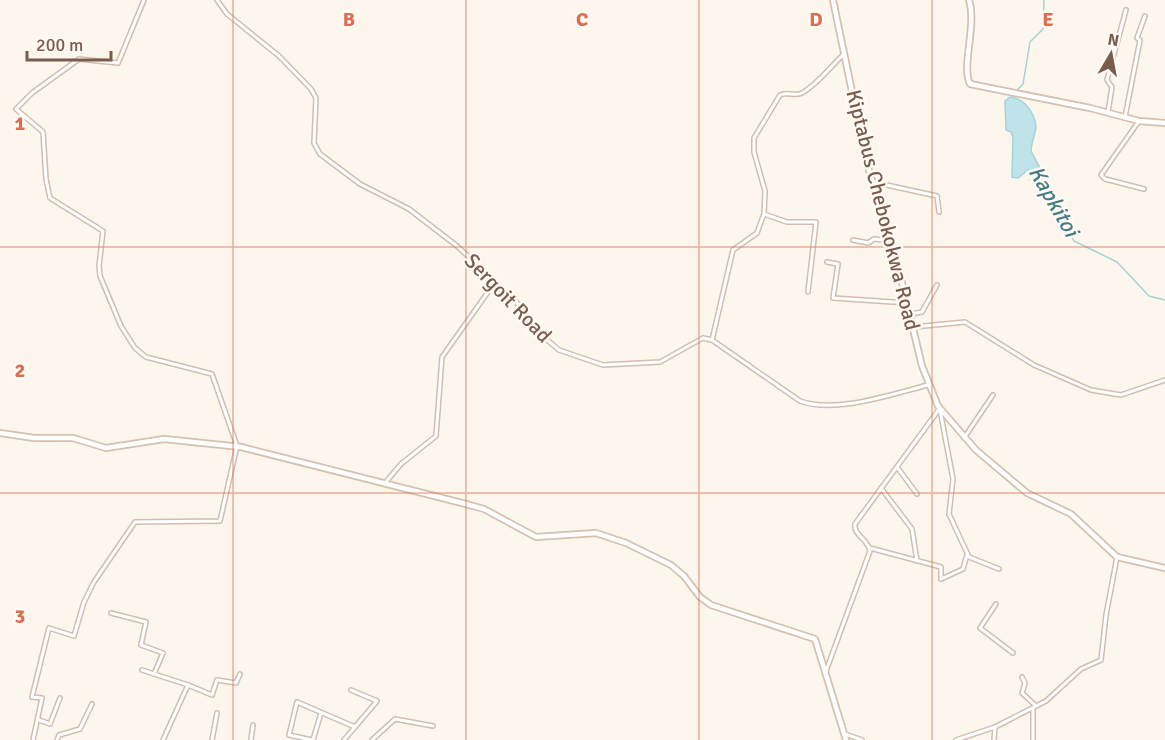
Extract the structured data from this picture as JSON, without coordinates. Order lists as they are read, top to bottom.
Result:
{
  "streets": {
    "street": ["Kiptabus Chebokokwa Road", "Sergoit Road"]
  },
  "water": ["Kapkitoi"],
  "scale_bar": "200 m",
  "north": "top",
  "grid": {
    "columns": [
      "B",
      "C",
      "D",
      "E"
    ],
    "rows": ["1", "2", "3"]
  }
}
